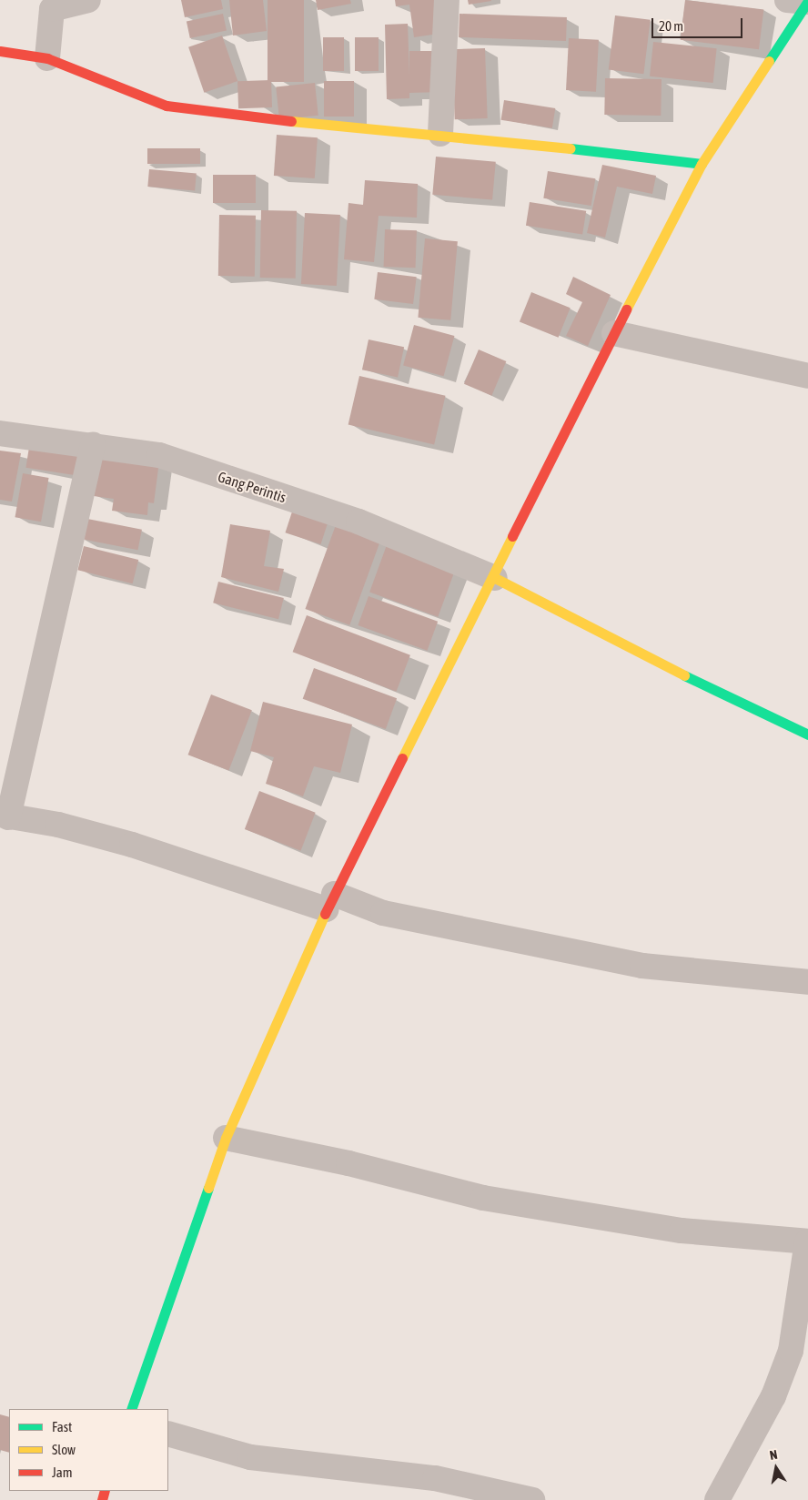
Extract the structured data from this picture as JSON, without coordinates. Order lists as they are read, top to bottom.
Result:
{
  "streets": {
    "street": ["Gang Perintis"]
  },
  "legend": ["Fast", "Slow", "Jam"],
  "scale_bar": "20 m",
  "north": "top"
}
